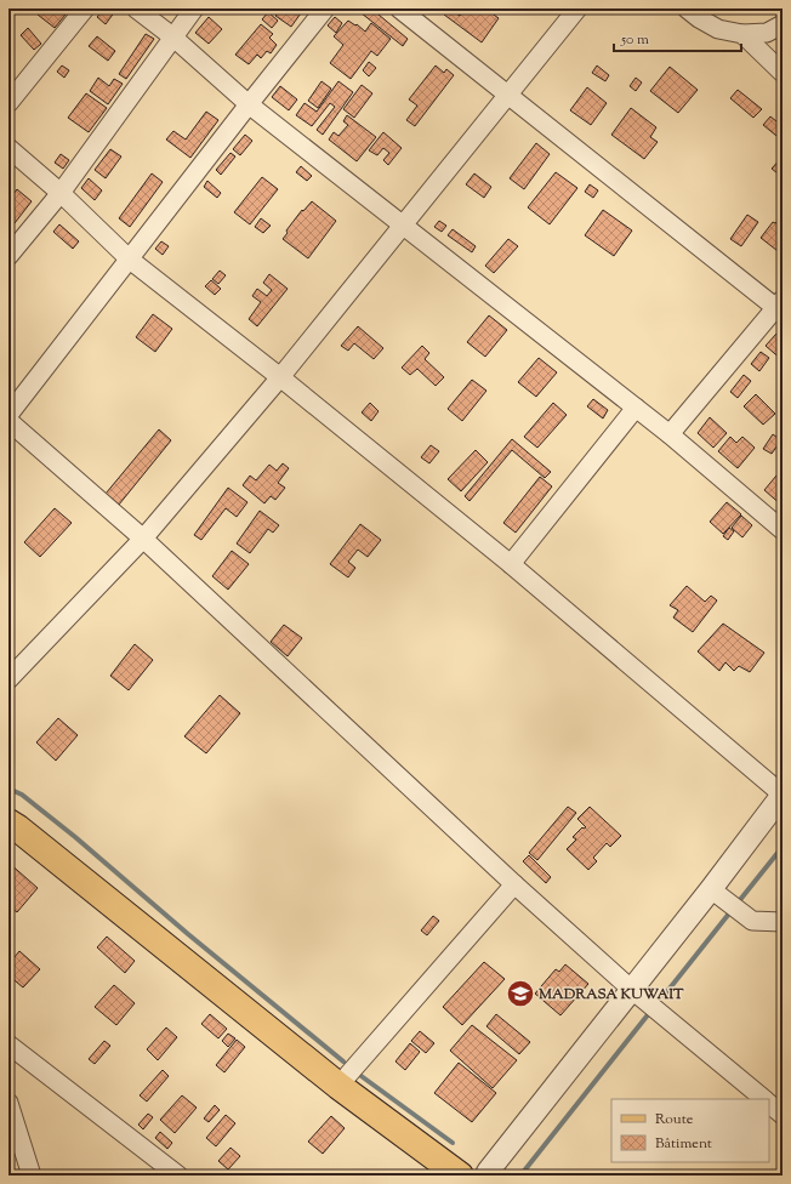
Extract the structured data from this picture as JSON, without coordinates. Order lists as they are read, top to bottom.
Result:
{
  "places": {
    "school or university": ["MADRASA KUWAIT"]
  },
  "legend": ["Route", "Bâtiment"],
  "scale_bar": "50 m"
}
